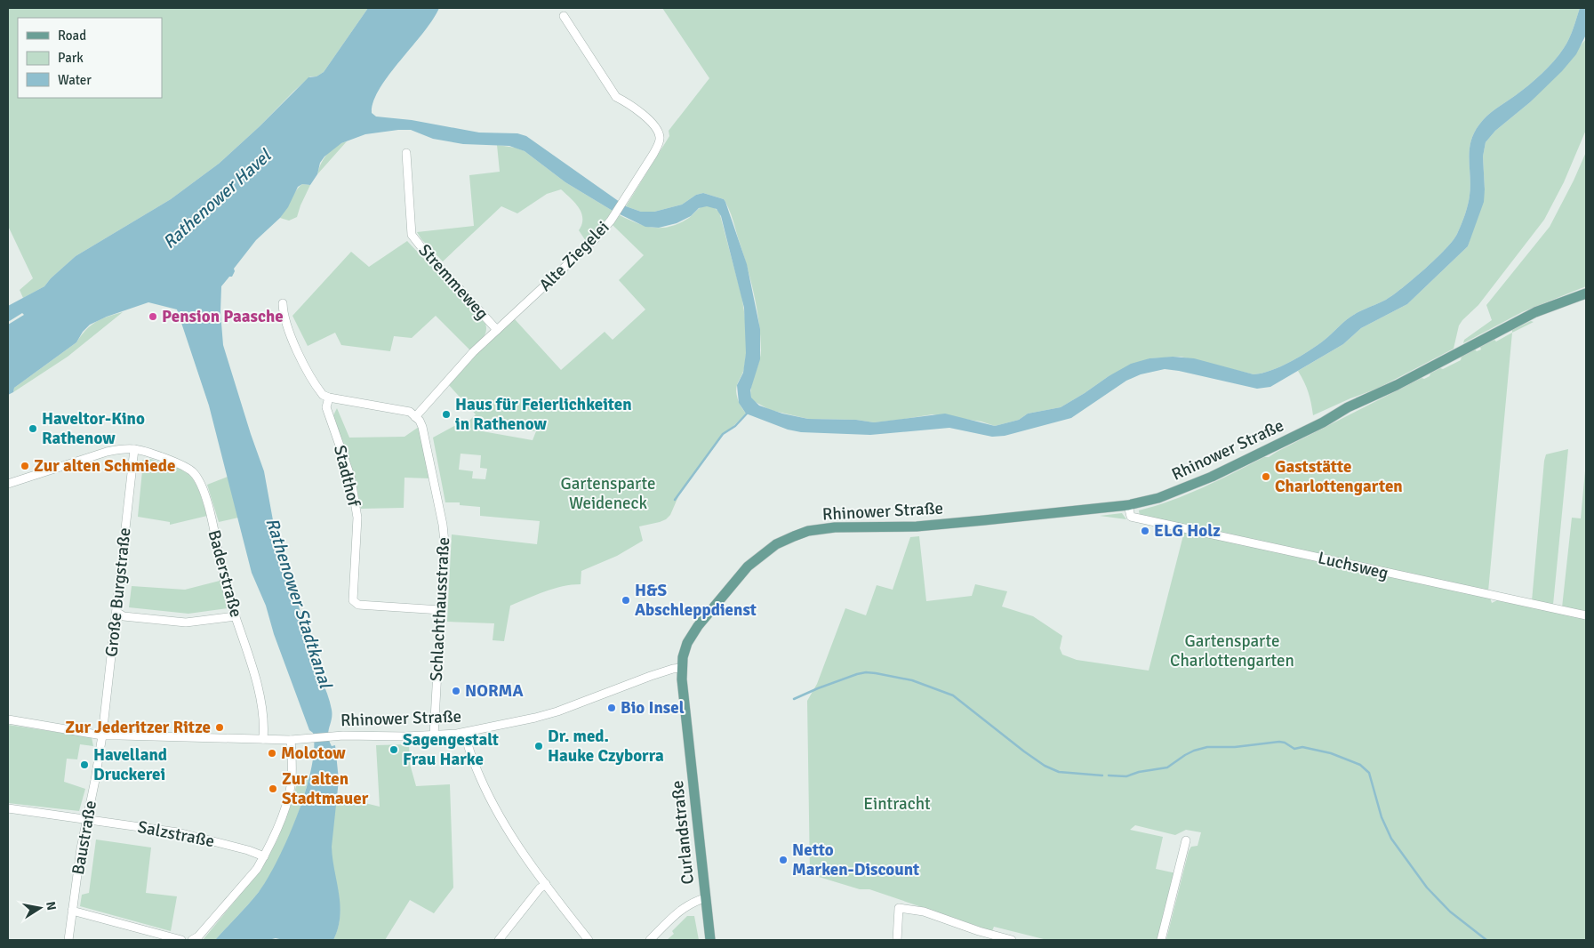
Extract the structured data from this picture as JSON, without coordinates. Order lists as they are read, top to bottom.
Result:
{
  "streets": {
    "main road": ["Rhinower Straße", "Curlandstraße"],
    "street": [
      "Alte Ziegelei",
      "Stremmeweg",
      "Stadthof",
      "Luchsweg",
      "Baderstraße",
      "Große Burgstraße",
      "Schlachthausstraße",
      "Salzstraße",
      "Baustraße"
    ]
  },
  "crossings": [
    ["Alte Ziegelei", "Stremmeweg"],
    ["Alte Ziegelei", "Schlachthausstraße"],
    ["Rhinower Straße", "Luchsweg"],
    ["Rhinower Straße", "Baderstraße"],
    ["Rhinower Straße", "Große Burgstraße"],
    ["Rhinower Straße", "Schlachthausstraße"],
    ["Rhinower Straße", "Curlandstraße"],
    ["Rhinower Straße", "Baustraße"],
    ["Stadthof", "Schlachthausstraße"],
    ["Baderstraße", "Große Burgstraße"],
    ["Große Burgstraße", "Baustraße"],
    ["Salzstraße", "Baustraße"]
  ],
  "water": ["Rathenower Havel", "Rathenower Stadtkanal"],
  "parks": ["Gartensparte Weideneck", "Gartensparte Charlottengarten", "Eintracht"],
  "places": [
    "Pension Paasche",
    "Haus für Feierlichkeiten in Rathenow",
    "Haveltor-Kino Rathenow",
    "Zur alten Schmiede",
    "Gaststätte Charlottengarten",
    "ELG Holz",
    "H&S Abschleppdienst",
    "NORMA",
    "Bio Insel",
    "Zur Jederitzer Ritze",
    "Dr. med. Hauke Czyborra",
    "Sagengestalt Frau Harke",
    "Molotow",
    "Havelland Druckerei",
    "Zur alten Stadtmauer",
    "Netto Marken-Discount"
  ],
  "legend": ["Road", "Park", "Water"],
  "north": "right"
}
